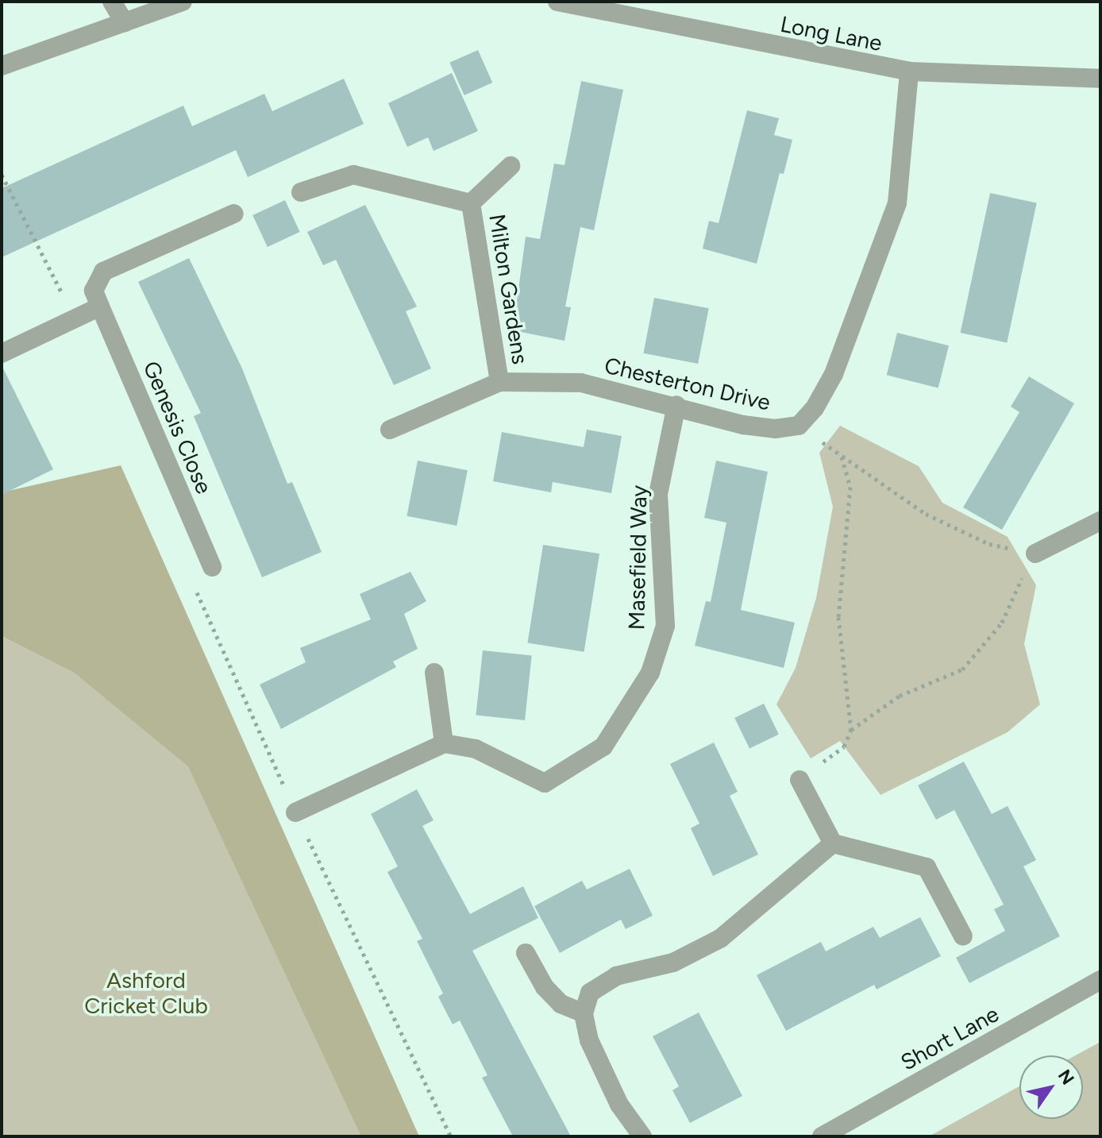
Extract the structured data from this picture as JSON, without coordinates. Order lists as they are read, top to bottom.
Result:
{
  "streets": {
    "street": [
      "Long Lane",
      "Milton Gardens",
      "Chesterton Drive",
      "Genesis Close",
      "Masefield Way",
      "Short Lane"
    ]
  },
  "crossings": [
    ["Milton Gardens", "Chesterton Drive"],
    ["Chesterton Drive", "Masefield Way"]
  ],
  "parks": ["Ashford Cricket Club"],
  "north": "top right"
}
